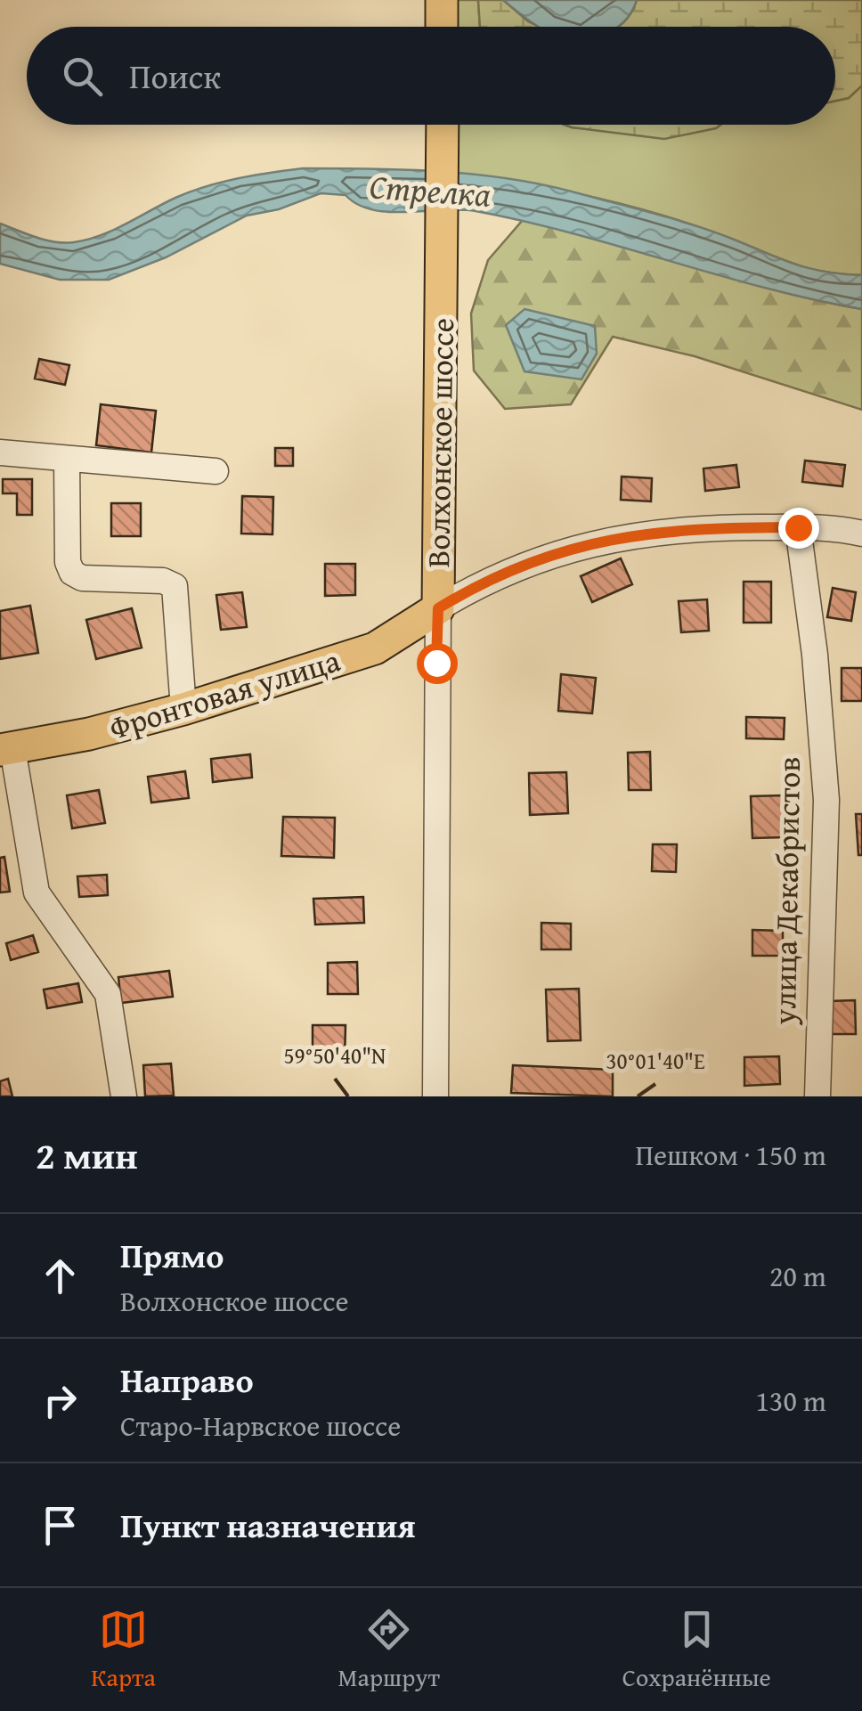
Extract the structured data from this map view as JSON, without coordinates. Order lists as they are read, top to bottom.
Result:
{
  "streets": {
    "main road": ["Волхонское шоссе", "Фронтовая улица"],
    "street": ["улица Декабристов"]
  },
  "crossings": [
    ["Волхонское шоссе", "Фронтовая улица"]
  ],
  "water": ["Стрелка"],
  "page": {
    "search": "Поиск",
    "heading": ["2 мин", "Пешком · 150 m"],
    "list": [
      ["Прямо", "Волхонское шоссе", "20 m"],
      ["Направо", "Старо-Нарвское шоссе", "130 m"],
      "Пункт назначения"
    ],
    "nav": ["Карта", "Маршрут", "Сохранённые"]
  },
  "coordinates": ["59°50'40\"N", "30°01'40\"E"]
}
